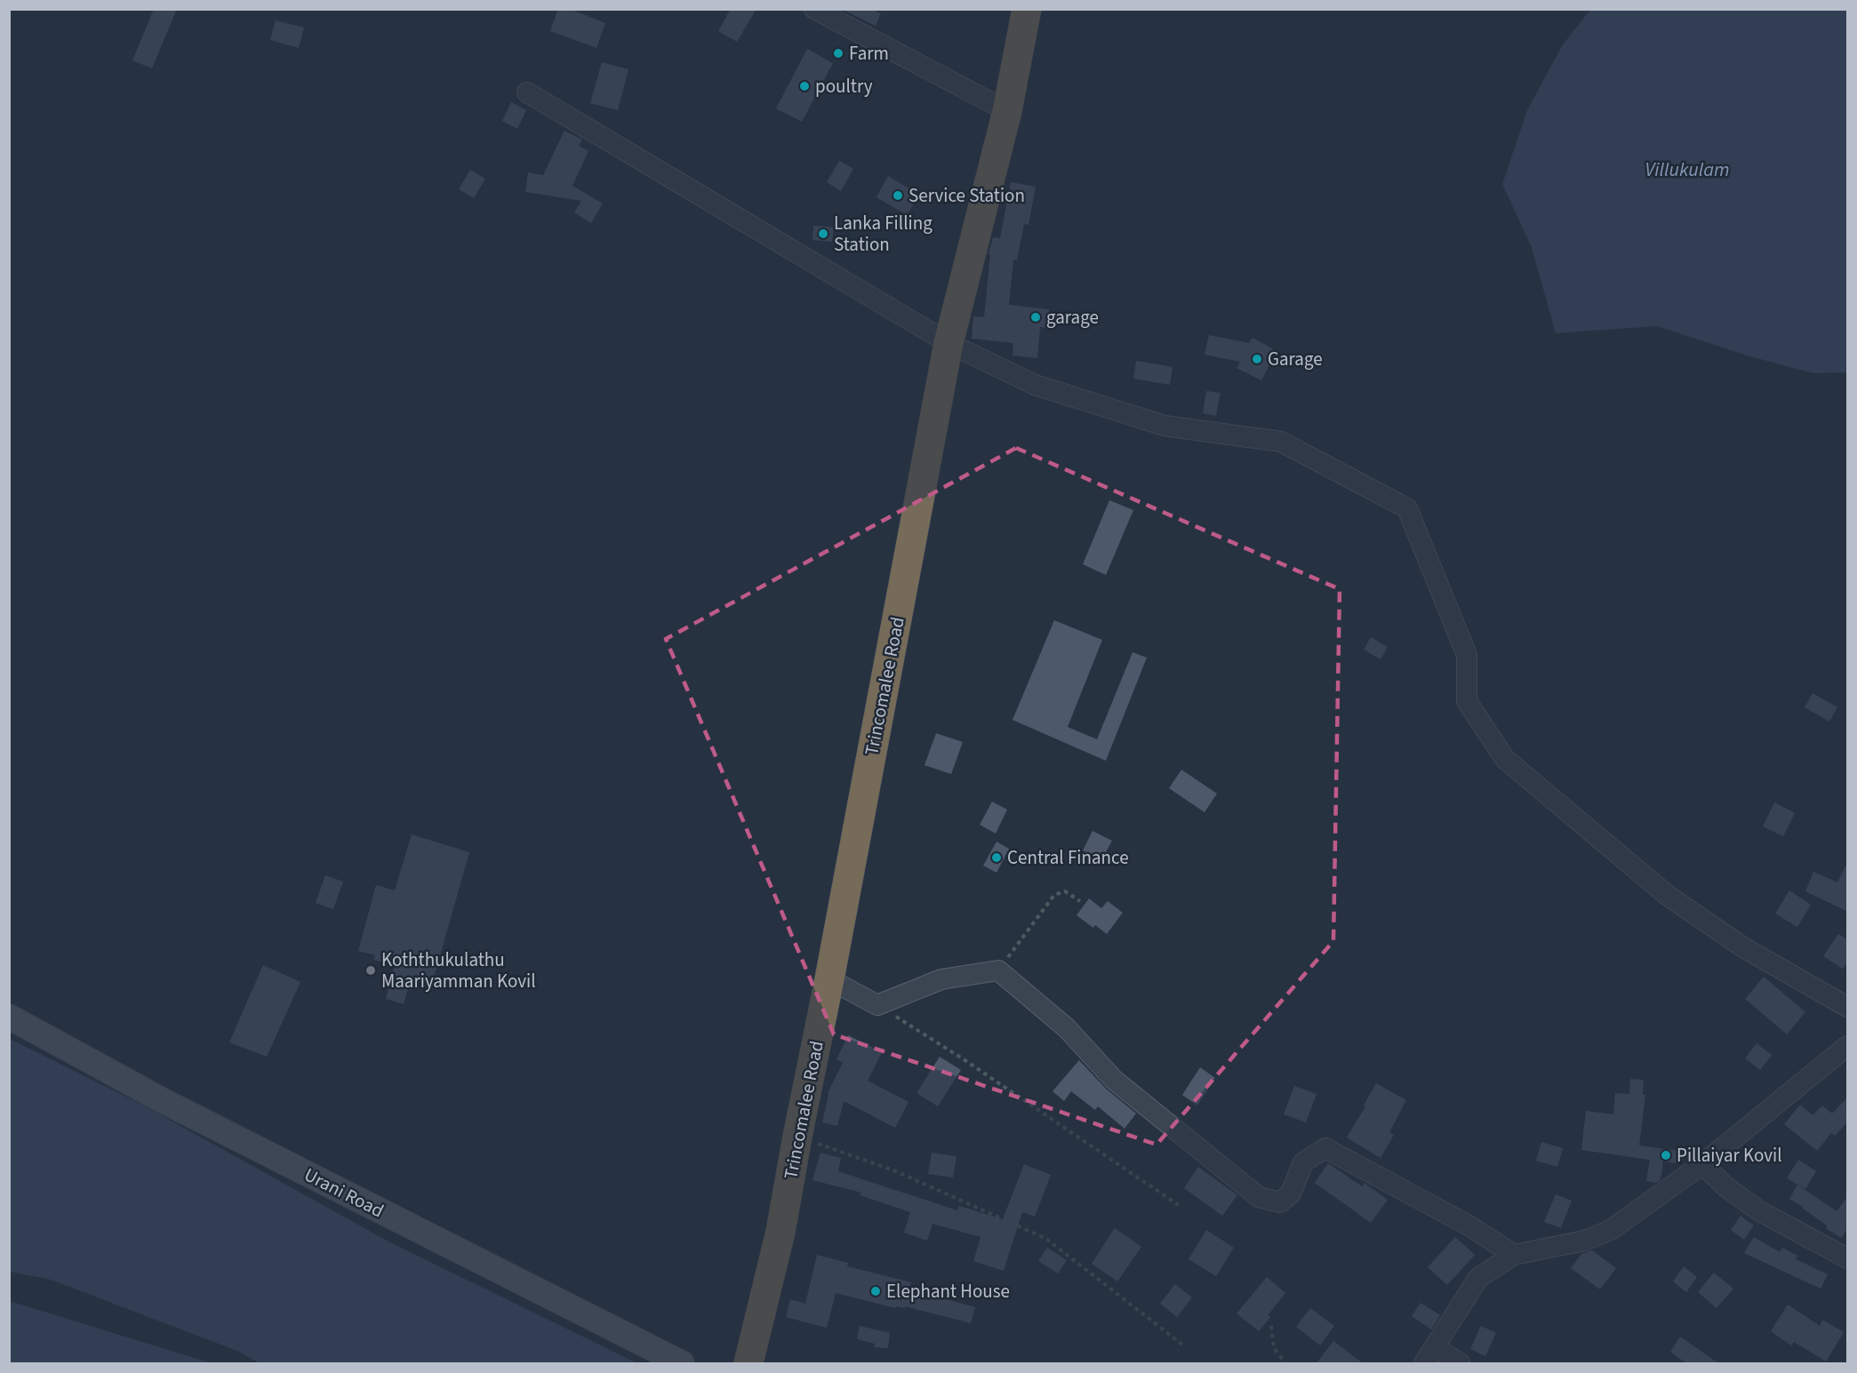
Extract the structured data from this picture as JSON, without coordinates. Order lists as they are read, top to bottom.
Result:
{
  "streets": {
    "highway": ["Trincomalee Road"],
    "main road": ["Urani Road"]
  },
  "water": ["Villukulam"],
  "places": [
    "Farm",
    "poultry",
    "Service Station",
    "Lanka Filling Station",
    "garage",
    "Garage",
    "Central Finance",
    "Koththukulathu Maariyamman Kovil",
    "Pillaiyar Kovil",
    "Elephant House"
  ]
}
